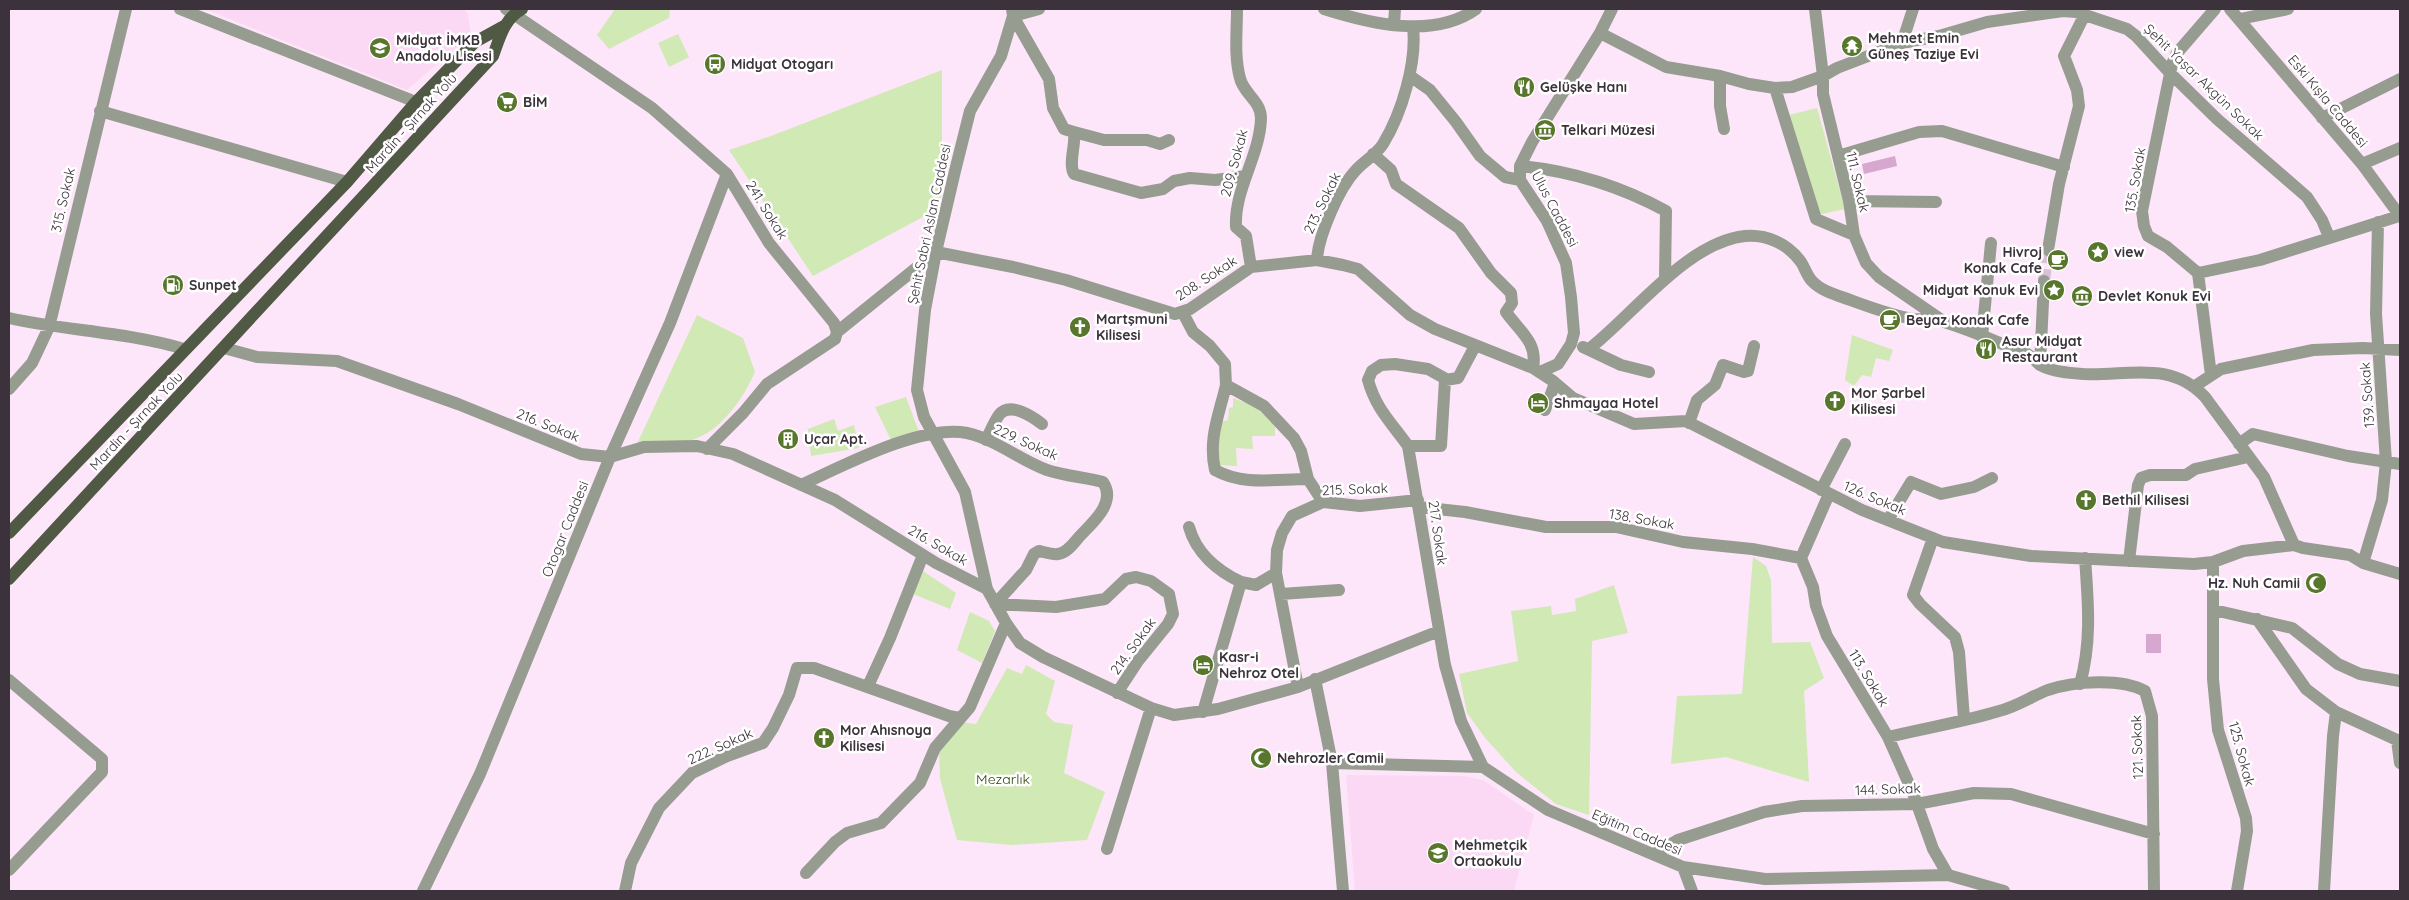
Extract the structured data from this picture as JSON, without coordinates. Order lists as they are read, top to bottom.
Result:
{
  "streets": {
    "main road": ["Mardin - Şırnak Yolu"],
    "street": [
      "Şehit Yaşar Akgün Sokak",
      "Eski Kışla Caddesi",
      "209. Sokak",
      "135. Sokak",
      "111. Sokak",
      "315. Sokak",
      "213. Sokak",
      "Ulus Caddesi",
      "241. Sokak",
      "Şehit Sabri Aslan Caddesi",
      "208. Sokak",
      "139. Sokak",
      "216. Sokak",
      "229. Sokak",
      "215. Sokak",
      "126. Sokak",
      "138. Sokak",
      "Otogar Caddesi",
      "217. Sokak",
      "214. Sokak",
      "113. Sokak",
      "222. Sokak",
      "121. Sokak",
      "125. Sokak",
      "144. Sokak",
      "Eğitim Caddesi"
    ]
  },
  "crossings": [
    ["Şehit Yaşar Akgün Sokak", "135. Sokak"],
    ["Şehit Yaşar Akgün Sokak", "111. Sokak"],
    ["Mardin - Şırnak Yolu", "216. Sokak"],
    ["209. Sokak", "208. Sokak"],
    ["213. Sokak", "208. Sokak"],
    ["241. Sokak", "Otogar Caddesi"],
    ["Şehit Sabri Aslan Caddesi", "208. Sokak"],
    ["Şehit Sabri Aslan Caddesi", "216. Sokak"],
    ["Şehit Sabri Aslan Caddesi", "229. Sokak"],
    ["Şehit Sabri Aslan Caddesi", "215. Sokak"],
    ["Şehit Sabri Aslan Caddesi", "217. Sokak"],
    ["Şehit Sabri Aslan Caddesi", "214. Sokak"],
    ["208. Sokak", "126. Sokak"],
    ["216. Sokak", "229. Sokak"],
    ["216. Sokak", "Otogar Caddesi"],
    ["229. Sokak", "214. Sokak"],
    ["215. Sokak", "138. Sokak"],
    ["215. Sokak", "217. Sokak"],
    ["126. Sokak", "125. Sokak"],
    ["138. Sokak", "217. Sokak"],
    ["138. Sokak", "113. Sokak"],
    ["217. Sokak", "Eğitim Caddesi"],
    ["113. Sokak", "121. Sokak"],
    ["113. Sokak", "144. Sokak"],
    ["113. Sokak", "Eğitim Caddesi"],
    ["121. Sokak", "144. Sokak"],
    ["144. Sokak", "Eğitim Caddesi"]
  ],
  "parks": ["Mezarlık"],
  "places": {
    "temple": ["Mehmet Emin Güneş Taziye Evi"],
    "school or university": ["Midyat İMKB Anadolu Lisesi", "Mehmetçik Ortaokulu"],
    "bus stop": ["Midyat Otogarı"],
    "restaurant": ["Gelüşke Hanı", "Asur Midyat Restaurant"],
    "supermarket": ["BİM"],
    "museum": ["Telkari Müzesi", "Devlet Konuk Evi"],
    "place": ["view", "Midyat Konuk Evi"],
    "cafe": ["Hivroj Konak Cafe", "Beyaz Konak Cafe"],
    "fuel station": ["Sunpet"],
    "church": [
      "Martşmuni Kilisesi",
      "Mor Şarbel Kilisesi",
      "Bethil Kilisesi",
      "Mor Ahısnoya Kilisesi"
    ],
    "hotel": ["Shmayaa Hotel", "Kasr-i Nehroz Otel"],
    "building": ["Uçar Apt."],
    "mosque": ["Hz. Nuh Camii", "Nehrozler Camii"]
  }
}
